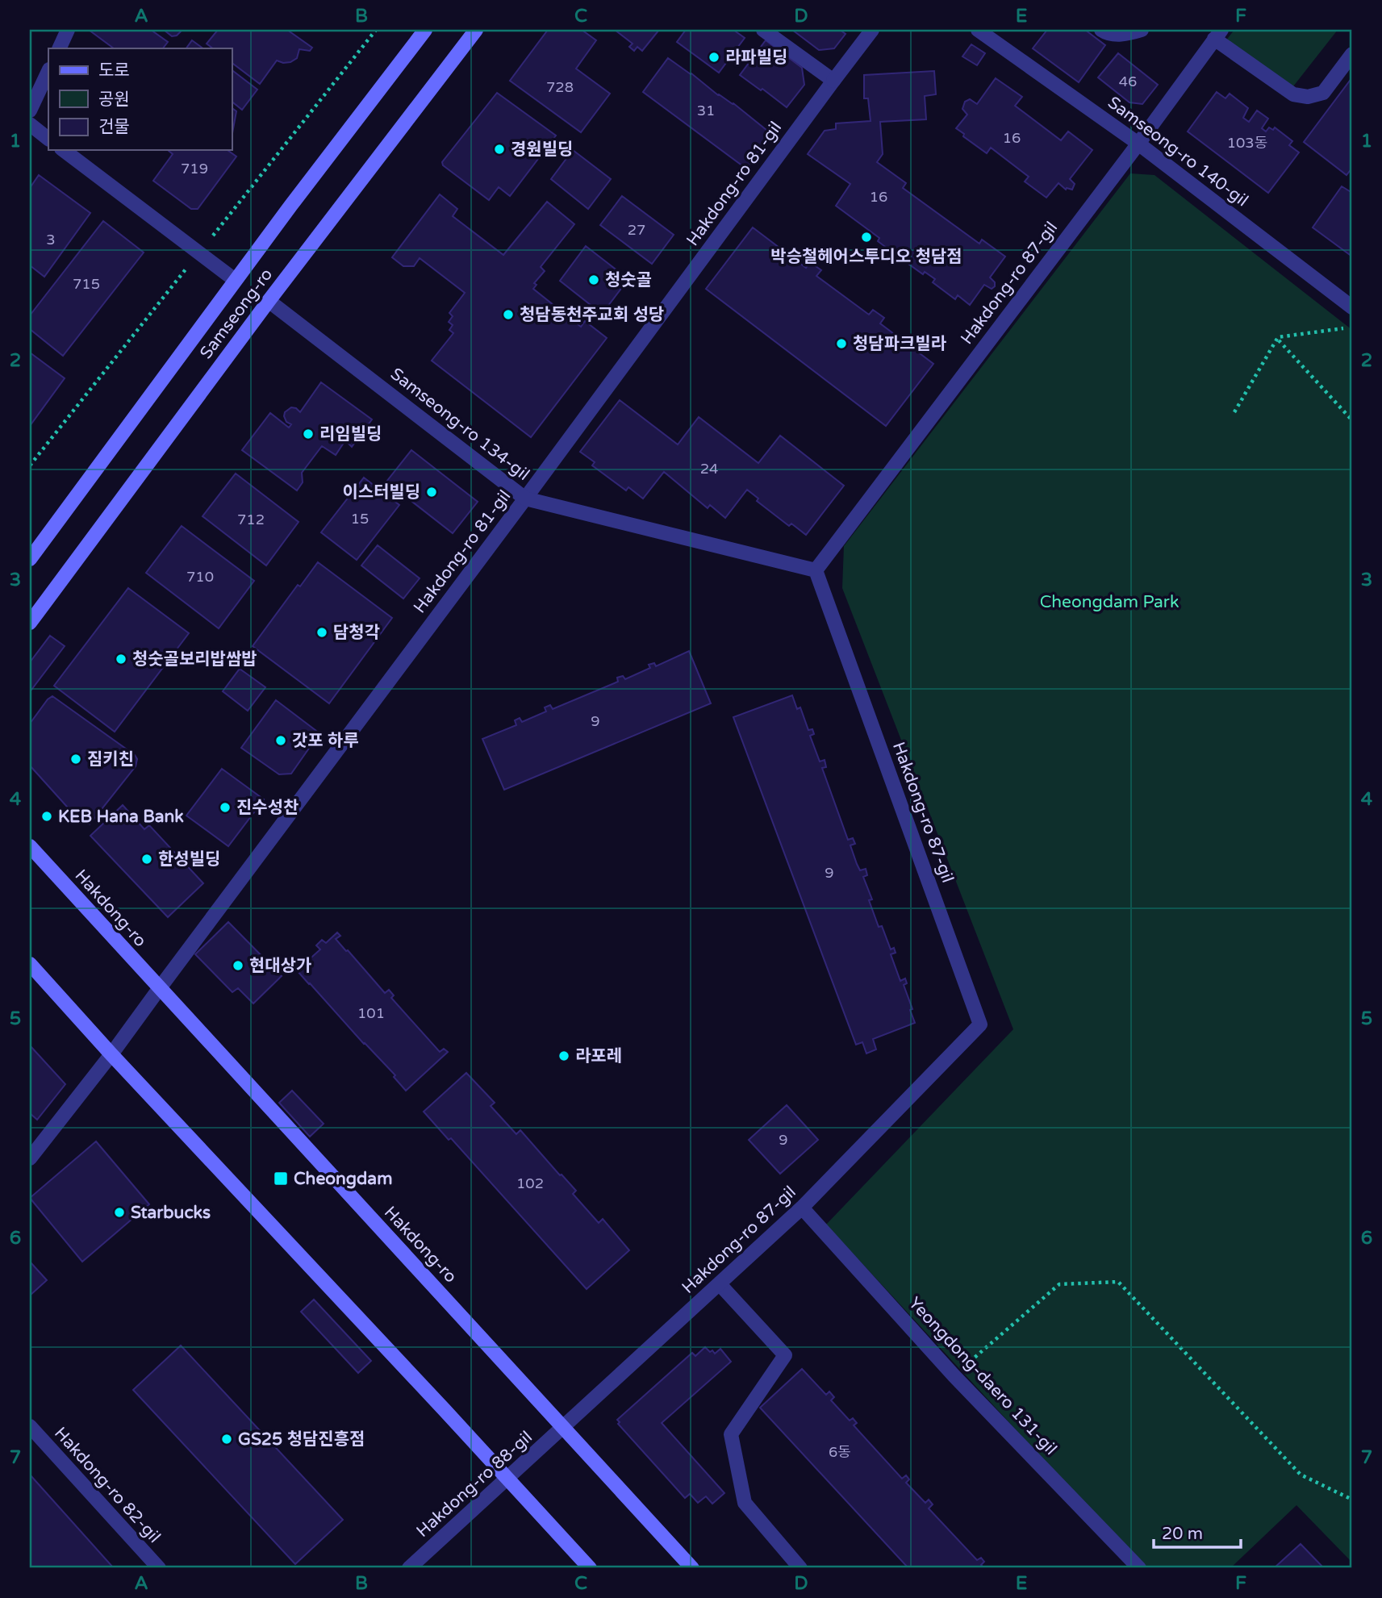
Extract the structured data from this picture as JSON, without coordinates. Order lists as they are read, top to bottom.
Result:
{
  "streets": {
    "main road": ["Samseong-ro", "Hakdong-ro"],
    "street": [
      "Samseong-ro 140-gil",
      "Hakdong-ro 81-gil",
      "Hakdong-ro 87-gil",
      "Samseong-ro 134-gil",
      "Yeongdong-daero 131-gil",
      "Hakdong-ro 88-gil",
      "Hakdong-ro 82-gil"
    ]
  },
  "crossings": [
    ["Samseong-ro 140-gil", "Hakdong-ro 87-gil"],
    ["Hakdong-ro 81-gil", "Samseong-ro 134-gil"],
    ["Hakdong-ro 81-gil", "Hakdong-ro"],
    ["Hakdong-ro 87-gil", "Samseong-ro 134-gil"],
    ["Hakdong-ro 87-gil", "Hakdong-ro"],
    ["Hakdong-ro 87-gil", "Yeongdong-daero 131-gil"],
    ["Hakdong-ro 87-gil", "Hakdong-ro 88-gil"],
    ["Samseong-ro", "Samseong-ro 134-gil"],
    ["Hakdong-ro", "Hakdong-ro 88-gil"]
  ],
  "parks": ["Cheongdam Park"],
  "places": {
    "other": [
      "라파빌딩",
      "경원빌딩",
      "박승철헤어스투디오 청담점",
      "청숫골",
      "청담동천주교회 성당",
      "청담파크빌라",
      "리임빌딩",
      "이스터빌딩",
      "담청각",
      "청숫골보리밥쌈밥",
      "갓포 하루",
      "짐키친",
      "진수성찬",
      "KEB Hana Bank",
      "한성빌딩",
      "현대상가",
      "라포레",
      "Starbucks",
      "GS25 청담진흥점"
    ],
    "transit": ["Cheongdam"]
  },
  "house_numbers": [
    "46",
    "728",
    "31",
    "16",
    "103동",
    "719",
    "16",
    "27",
    "3",
    "715",
    "24",
    "15",
    "712",
    "710",
    "9",
    "9",
    "101",
    "9",
    "102",
    "6동"
  ],
  "legend": ["도로", "공원", "건물"],
  "scale_bar": "20 m",
  "grid": {
    "columns": [
      "A",
      "B",
      "C",
      "D",
      "E",
      "F"
    ],
    "rows": [
      "1",
      "2",
      "3",
      "4",
      "5",
      "6",
      "7"
    ]
  }
}
